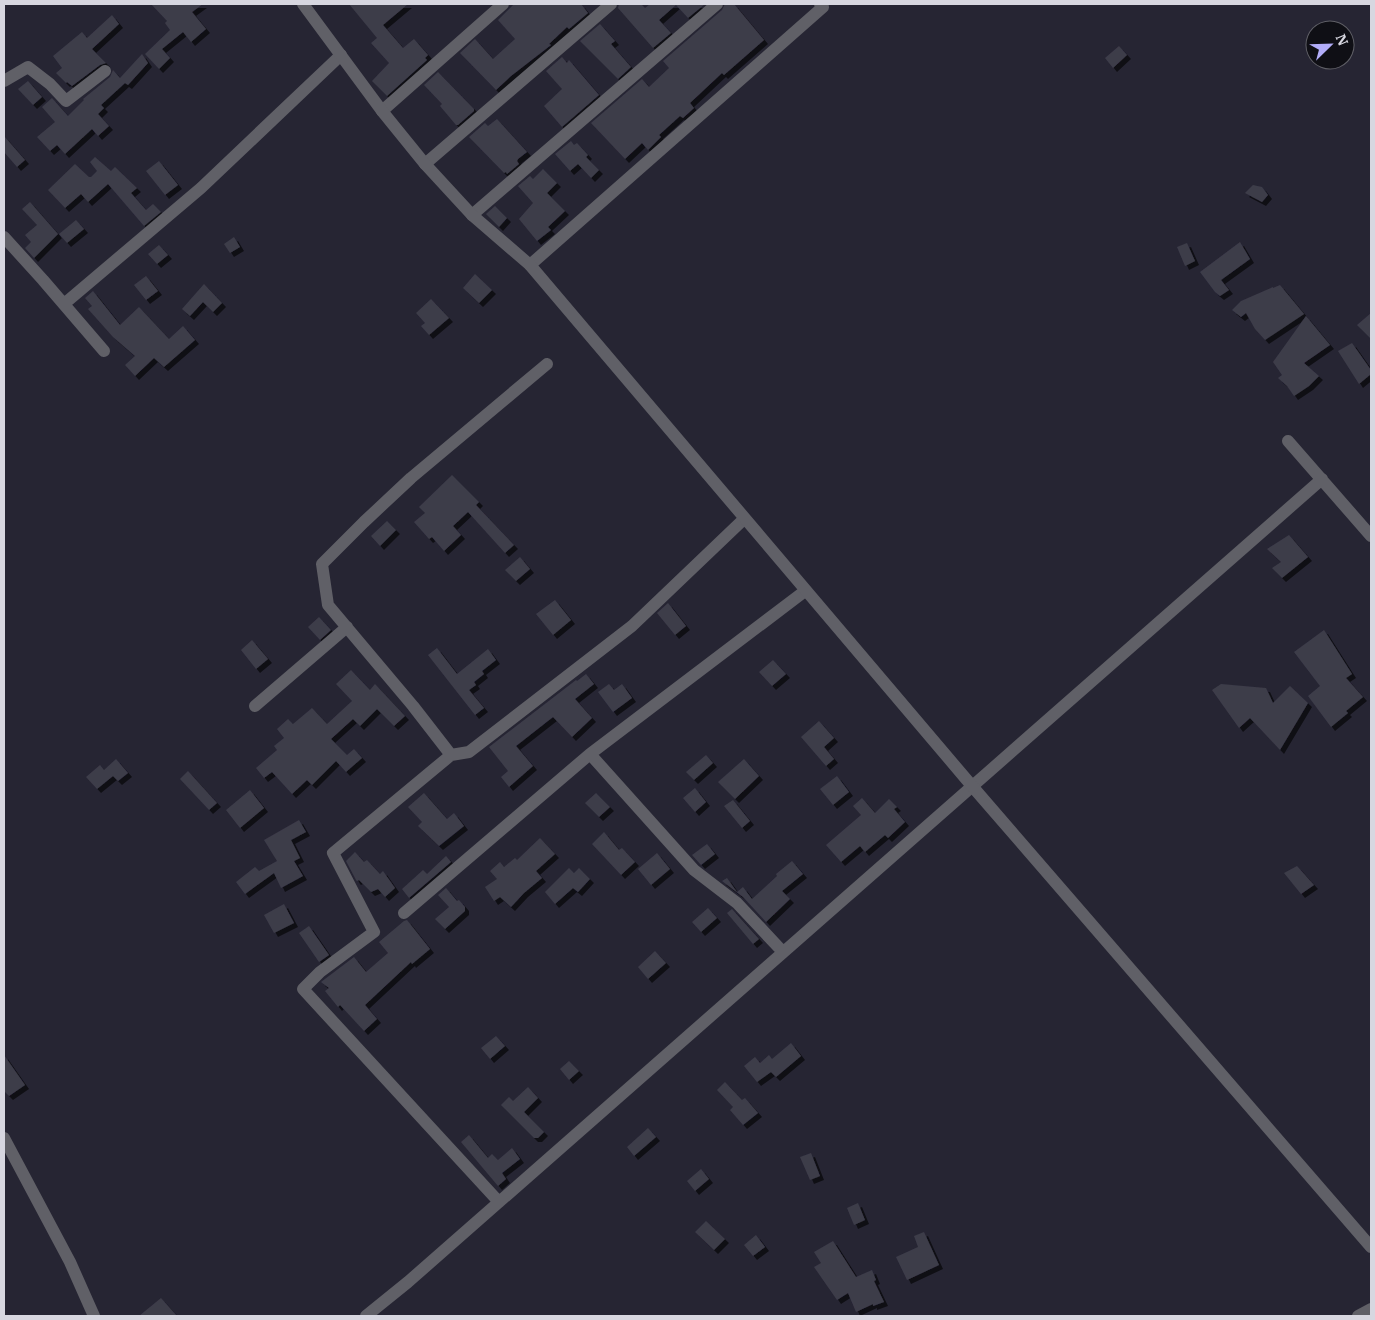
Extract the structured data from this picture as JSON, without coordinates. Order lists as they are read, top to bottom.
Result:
{
  "north": "top right"
}
